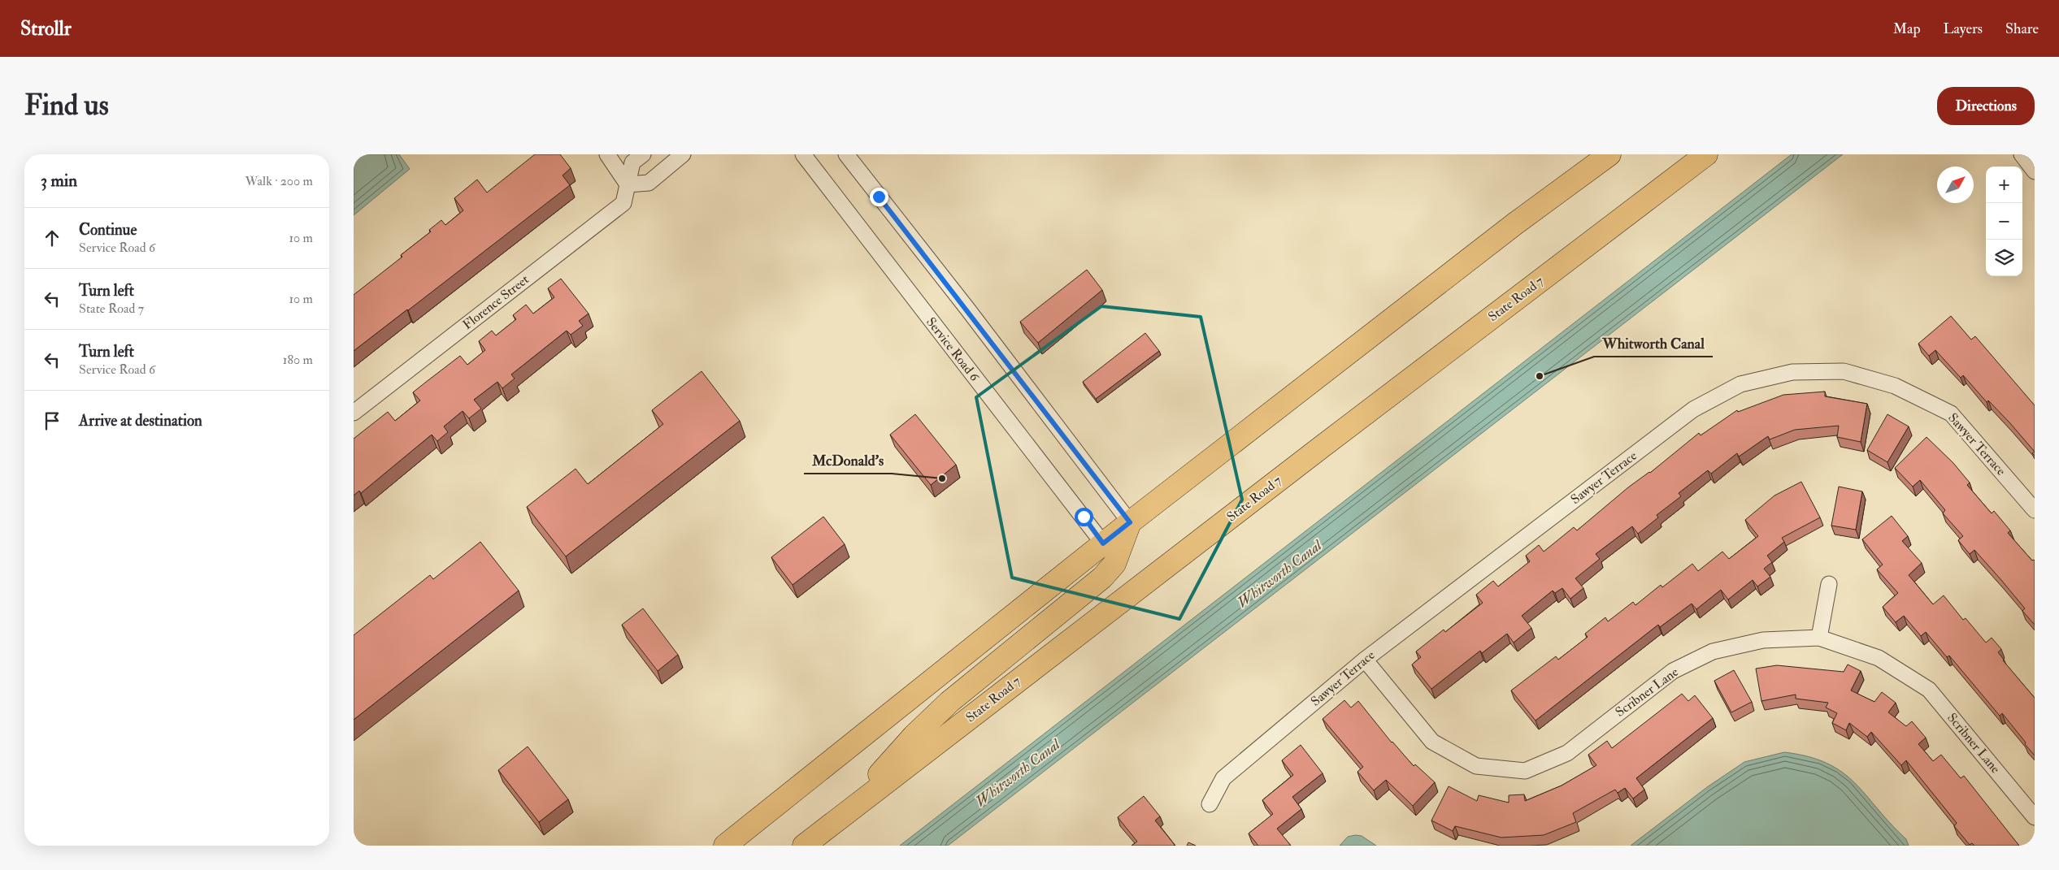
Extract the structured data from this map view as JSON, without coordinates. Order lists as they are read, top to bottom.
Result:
{
  "streets": {
    "main road": ["State Road 7"],
    "street": [
      "Florence Street",
      "Service Road 6",
      "Sawyer Terrace",
      "Scribner Lane"
    ]
  },
  "crossings": [
    ["Sawyer Terrace", "Scribner Lane"]
  ],
  "water": ["Whitworth Canal"],
  "places": ["Whitworth Canal", "McDonald's"],
  "north": "top right",
  "page": {
    "header": "Strollr",
    "nav": ["Map", "Layers", "Share"],
    "buttons": "Directions",
    "title": "Find us",
    "heading": ["3 min", "Walk · 200 m"],
    "map_buttons": ["+", "−"],
    "list": [
      ["Continue", "Service Road 6", "10 m"],
      ["Turn left", "State Road 7", "10 m"],
      ["Turn left", "Service Road 6", "180 m"],
      "Arrive at destination"
    ]
  }
}
